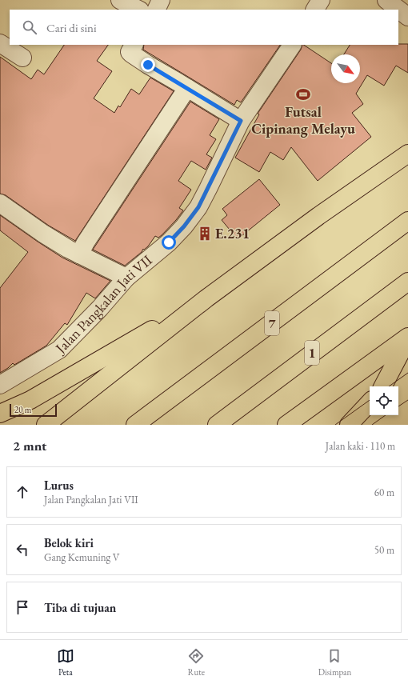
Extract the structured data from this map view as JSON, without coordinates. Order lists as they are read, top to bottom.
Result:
{
  "streets": {
    "highway": ["7", "1"],
    "street": ["Jalan Pangkalan Jati VII"]
  },
  "places": {
    "sports": ["Futsal Cipinang Melayu"],
    "building": ["E.231"]
  },
  "scale_bar": "20 m",
  "north": "bottom right",
  "page": {
    "search": "Cari di sini",
    "scale": "20 m",
    "heading": ["2 mnt", "Jalan kaki · 110 m"],
    "list": [
      ["Lurus", "Jalan Pangkalan Jati VII", "60 m"],
      ["Belok kiri", "Gang Kemuning V", "50 m"],
      "Tiba di tujuan"
    ],
    "nav": ["Peta", "Rute", "Disimpan"]
  }
}
